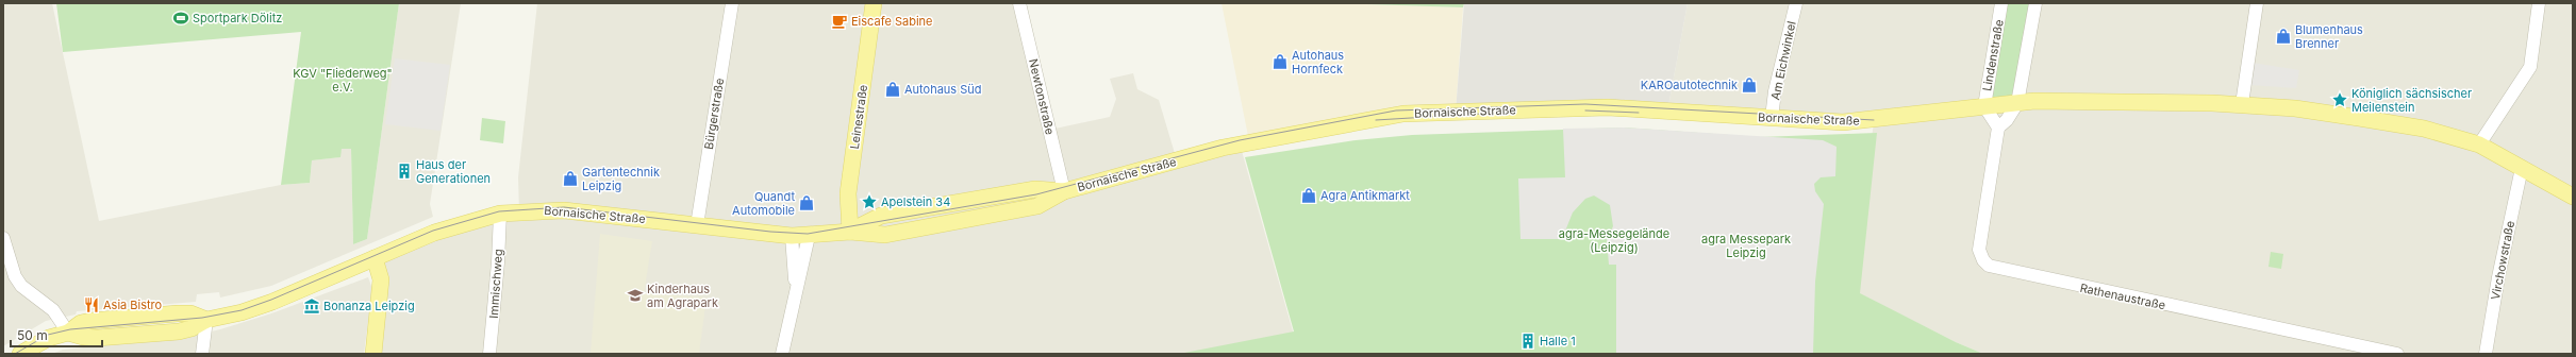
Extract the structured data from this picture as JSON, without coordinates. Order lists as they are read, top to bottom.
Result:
{
  "streets": {
    "main road": ["Bornaische Straße", "Leinestraße"],
    "street": [
      "Lindenstraße",
      "Am Eichwinkel",
      "Newtonstraße",
      "Bürgerstraße",
      "Virchowstraße",
      "Immischweg",
      "Rathenaustraße"
    ]
  },
  "crossings": [
    ["Lindenstraße", "Bornaische Straße"],
    ["Am Eichwinkel", "Bornaische Straße"],
    ["Newtonstraße", "Bornaische Straße"],
    ["Bornaische Straße", "Bürgerstraße"],
    ["Bornaische Straße", "Leinestraße"],
    ["Bornaische Straße", "Virchowstraße"],
    ["Bornaische Straße", "Immischweg"]
  ],
  "parks": ["KGV \"Fliederweg\" e.V.", "agra-Messegelände (Leipzig)", "agra Messepark Leipzig"],
  "places": {
    "sports": ["Sportpark Dölitz"],
    "cafe": ["Eiscafe Sabine"],
    "shop": [
      "Blumenhaus Brenner",
      "Autohaus Hornfeck",
      "KAROautotechnik",
      "Autohaus Süd",
      "Gartentechnik Leipzig",
      "Agra Antikmarkt",
      "Quandt Automobile"
    ],
    "place": ["Königlich sächsischer Meilenstein", "Apelstein 34"],
    "building": ["Haus der Generationen", "Halle 1"],
    "school or university": ["Kinderhaus am Agrapark"],
    "restaurant": ["Asia Bistro"],
    "museum": ["Bonanza Leipzig"]
  },
  "scale_bar": "50 m"
}
